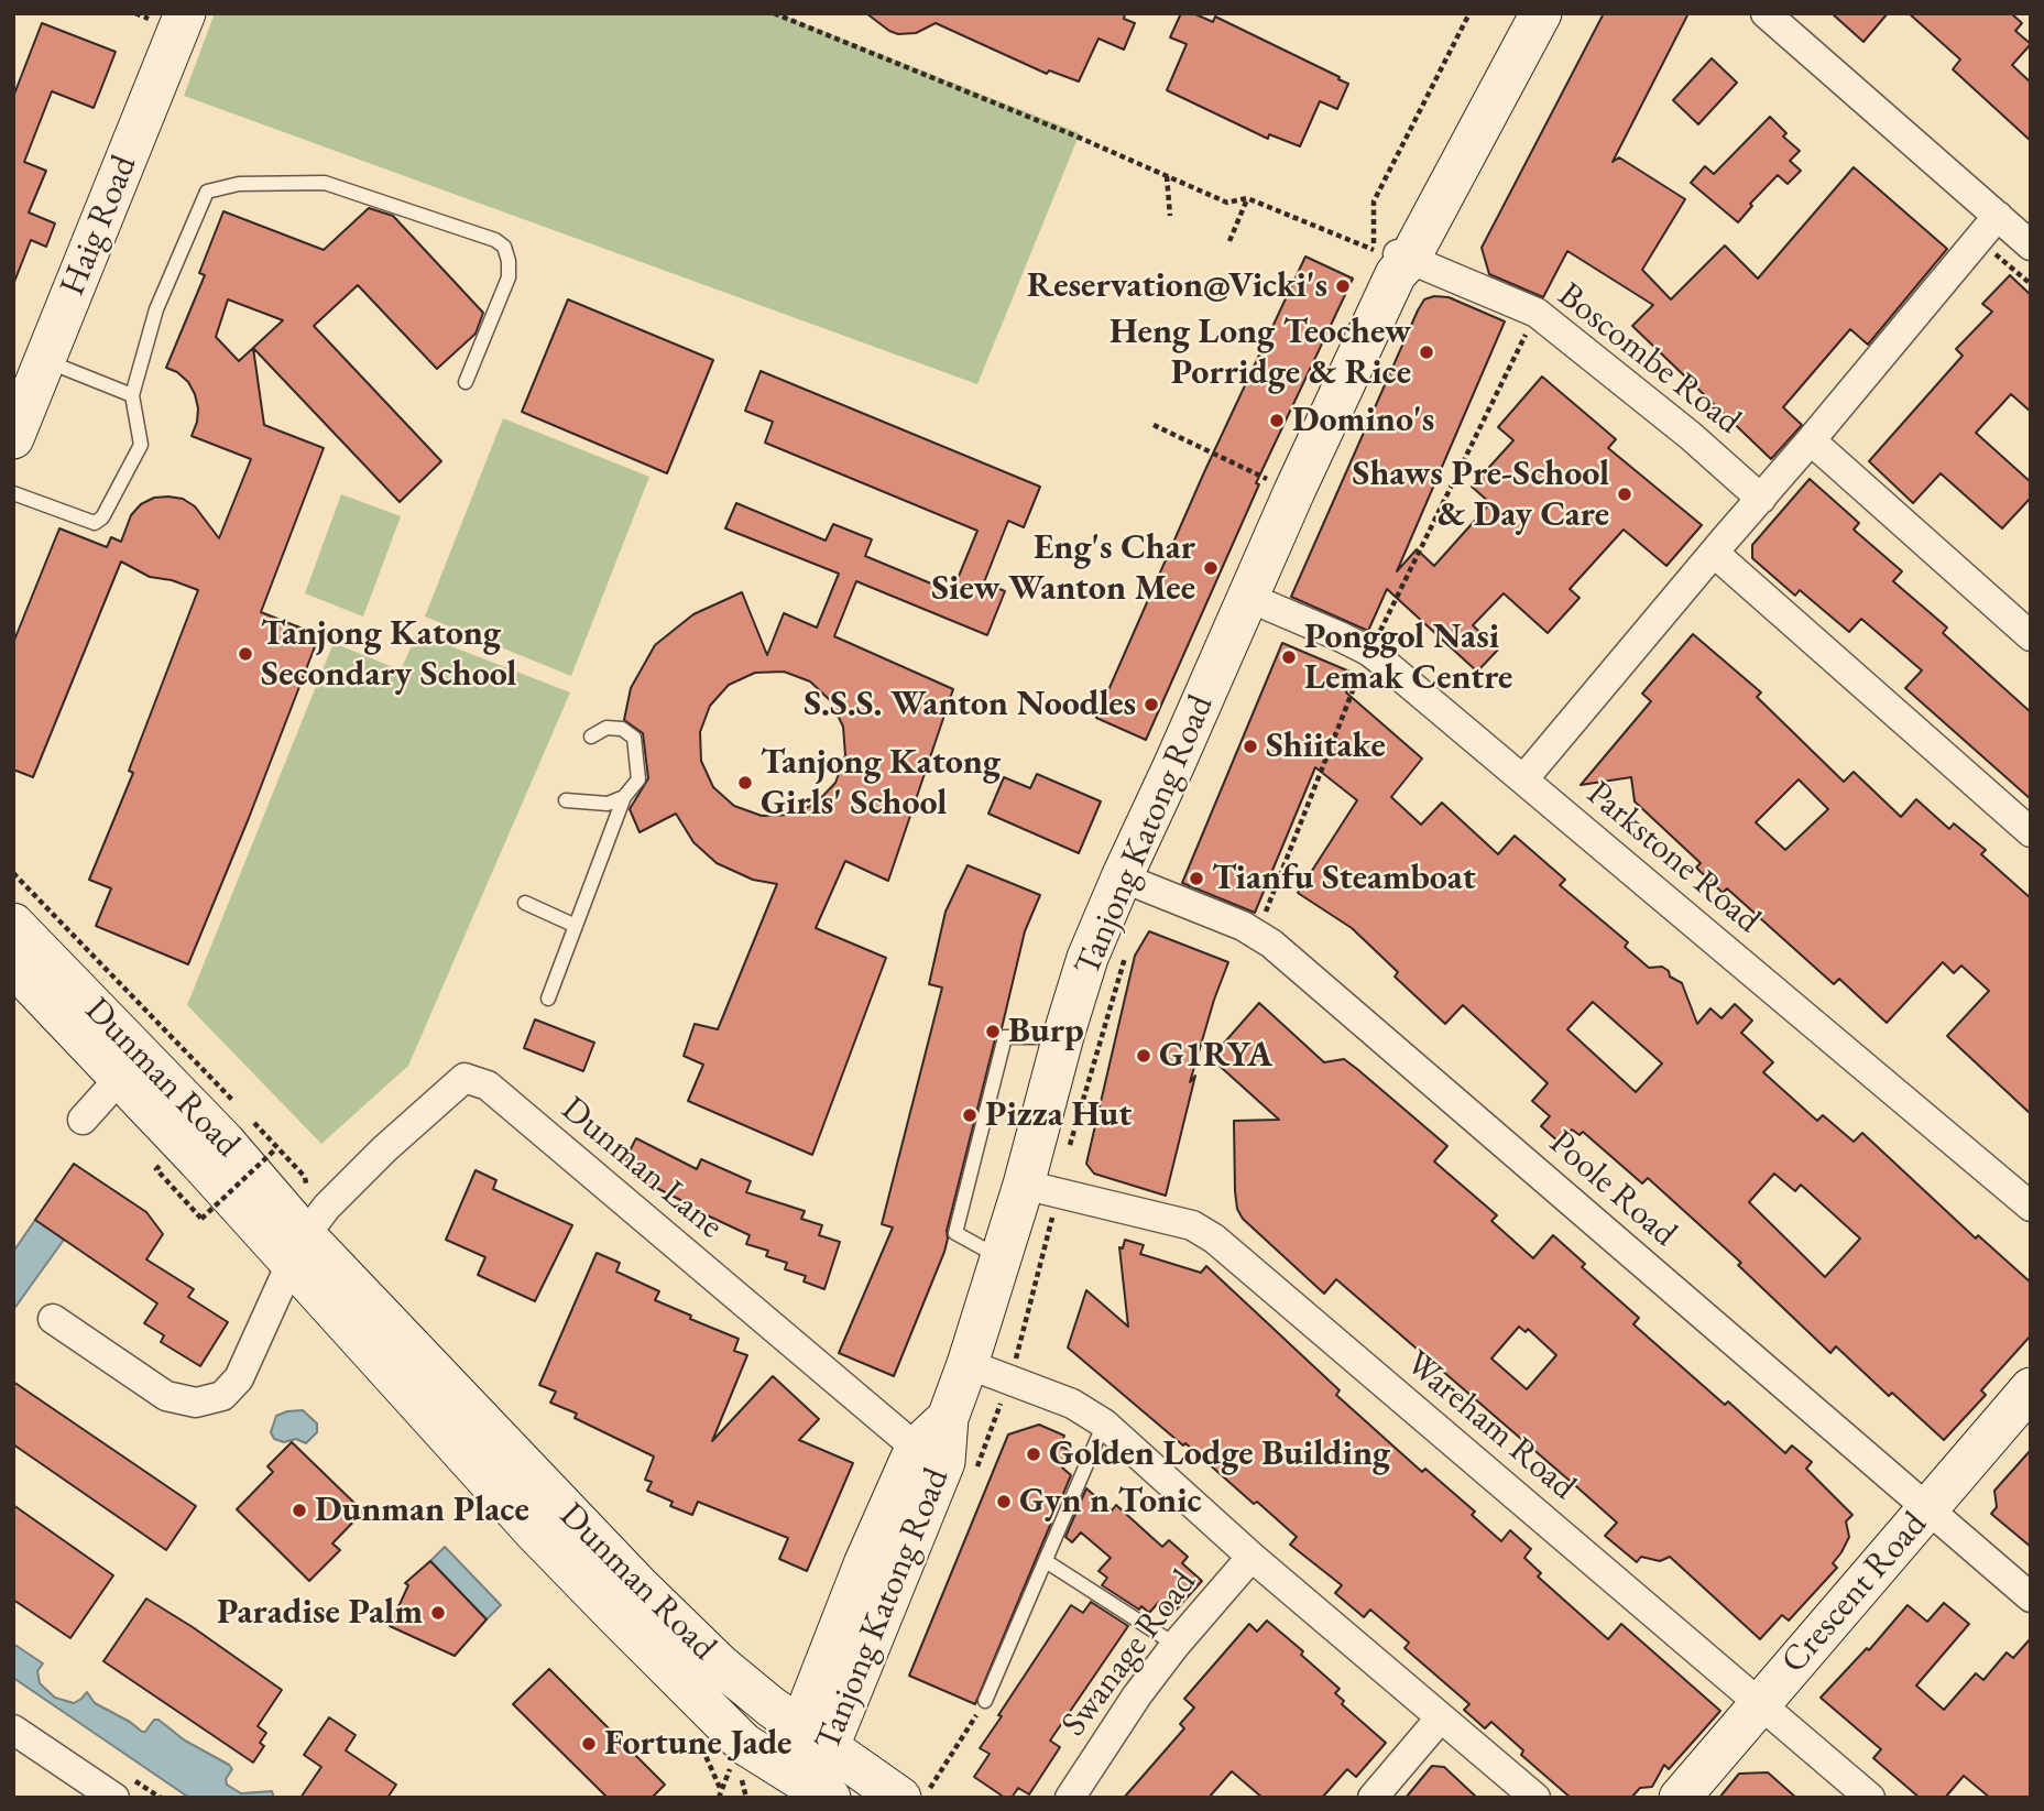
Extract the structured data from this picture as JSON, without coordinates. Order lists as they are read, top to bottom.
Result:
{
  "streets": {
    "street": [
      "Haig Road",
      "Boscombe Road",
      "Tanjong Katong Road",
      "Parkstone Road",
      "Dunman Road",
      "Dunman Lane",
      "Poole Road",
      "Wareham Road",
      "Crescent Road",
      "Swanage Road"
    ]
  },
  "crossings": [
    ["Boscombe Road", "Tanjong Katong Road"],
    ["Tanjong Katong Road", "Parkstone Road"],
    ["Tanjong Katong Road", "Dunman Road"],
    ["Tanjong Katong Road", "Dunman Lane"],
    ["Tanjong Katong Road", "Poole Road"],
    ["Tanjong Katong Road", "Wareham Road"],
    ["Dunman Road", "Dunman Lane"],
    ["Poole Road", "Crescent Road"],
    ["Wareham Road", "Crescent Road"]
  ],
  "places": [
    "Reservation@Vicki's",
    "Heng Long Teochew Porridge & Rice",
    "Domino's",
    "Shaws Pre-School & Day Care",
    "Eng's Char Siew Wanton Mee",
    "Tanjong Katong Secondary School",
    "Ponggol Nasi Lemak Centre",
    "S.S.S. Wanton Noodles",
    "Shiitake",
    "Tanjong Katong Girls' School",
    "Tianfu Steamboat",
    "Burp",
    "G1RYA",
    "Pizza Hut",
    "Golden Lodge Building",
    "Gyn n Tonic",
    "Dunman Place",
    "Paradise Palm",
    "Fortune Jade"
  ]
}
